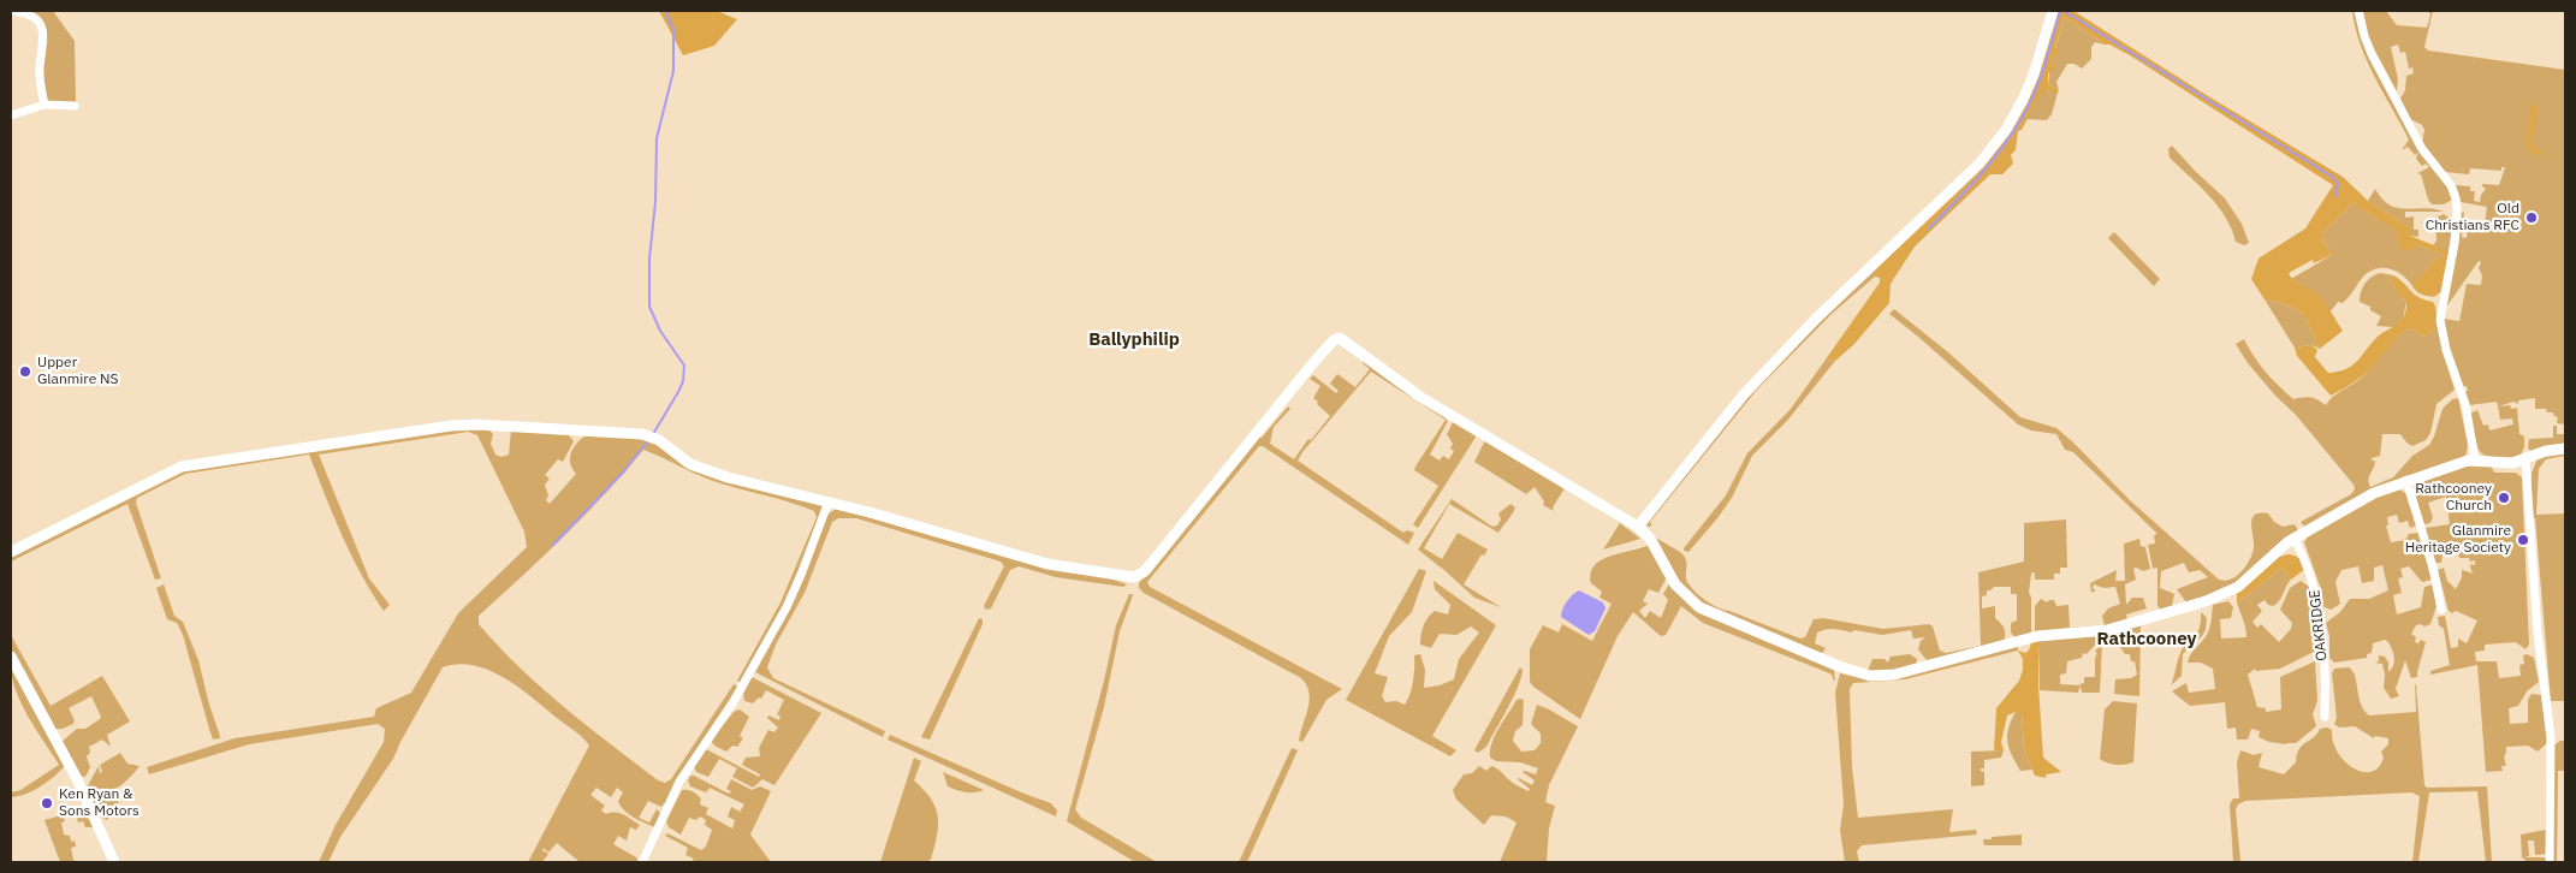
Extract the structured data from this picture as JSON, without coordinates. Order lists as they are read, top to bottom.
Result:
{
  "streets": {
    "street": ["OAKRIDGE"]
  },
  "districts": ["Ballyphilip", "Rathcooney"],
  "places": [
    "Old Christians RFC",
    "Upper Glanmire NS",
    "Rathcooney Church",
    "Glanmire Heritage Society",
    "Ken Ryan & Sons Motors"
  ]
}
